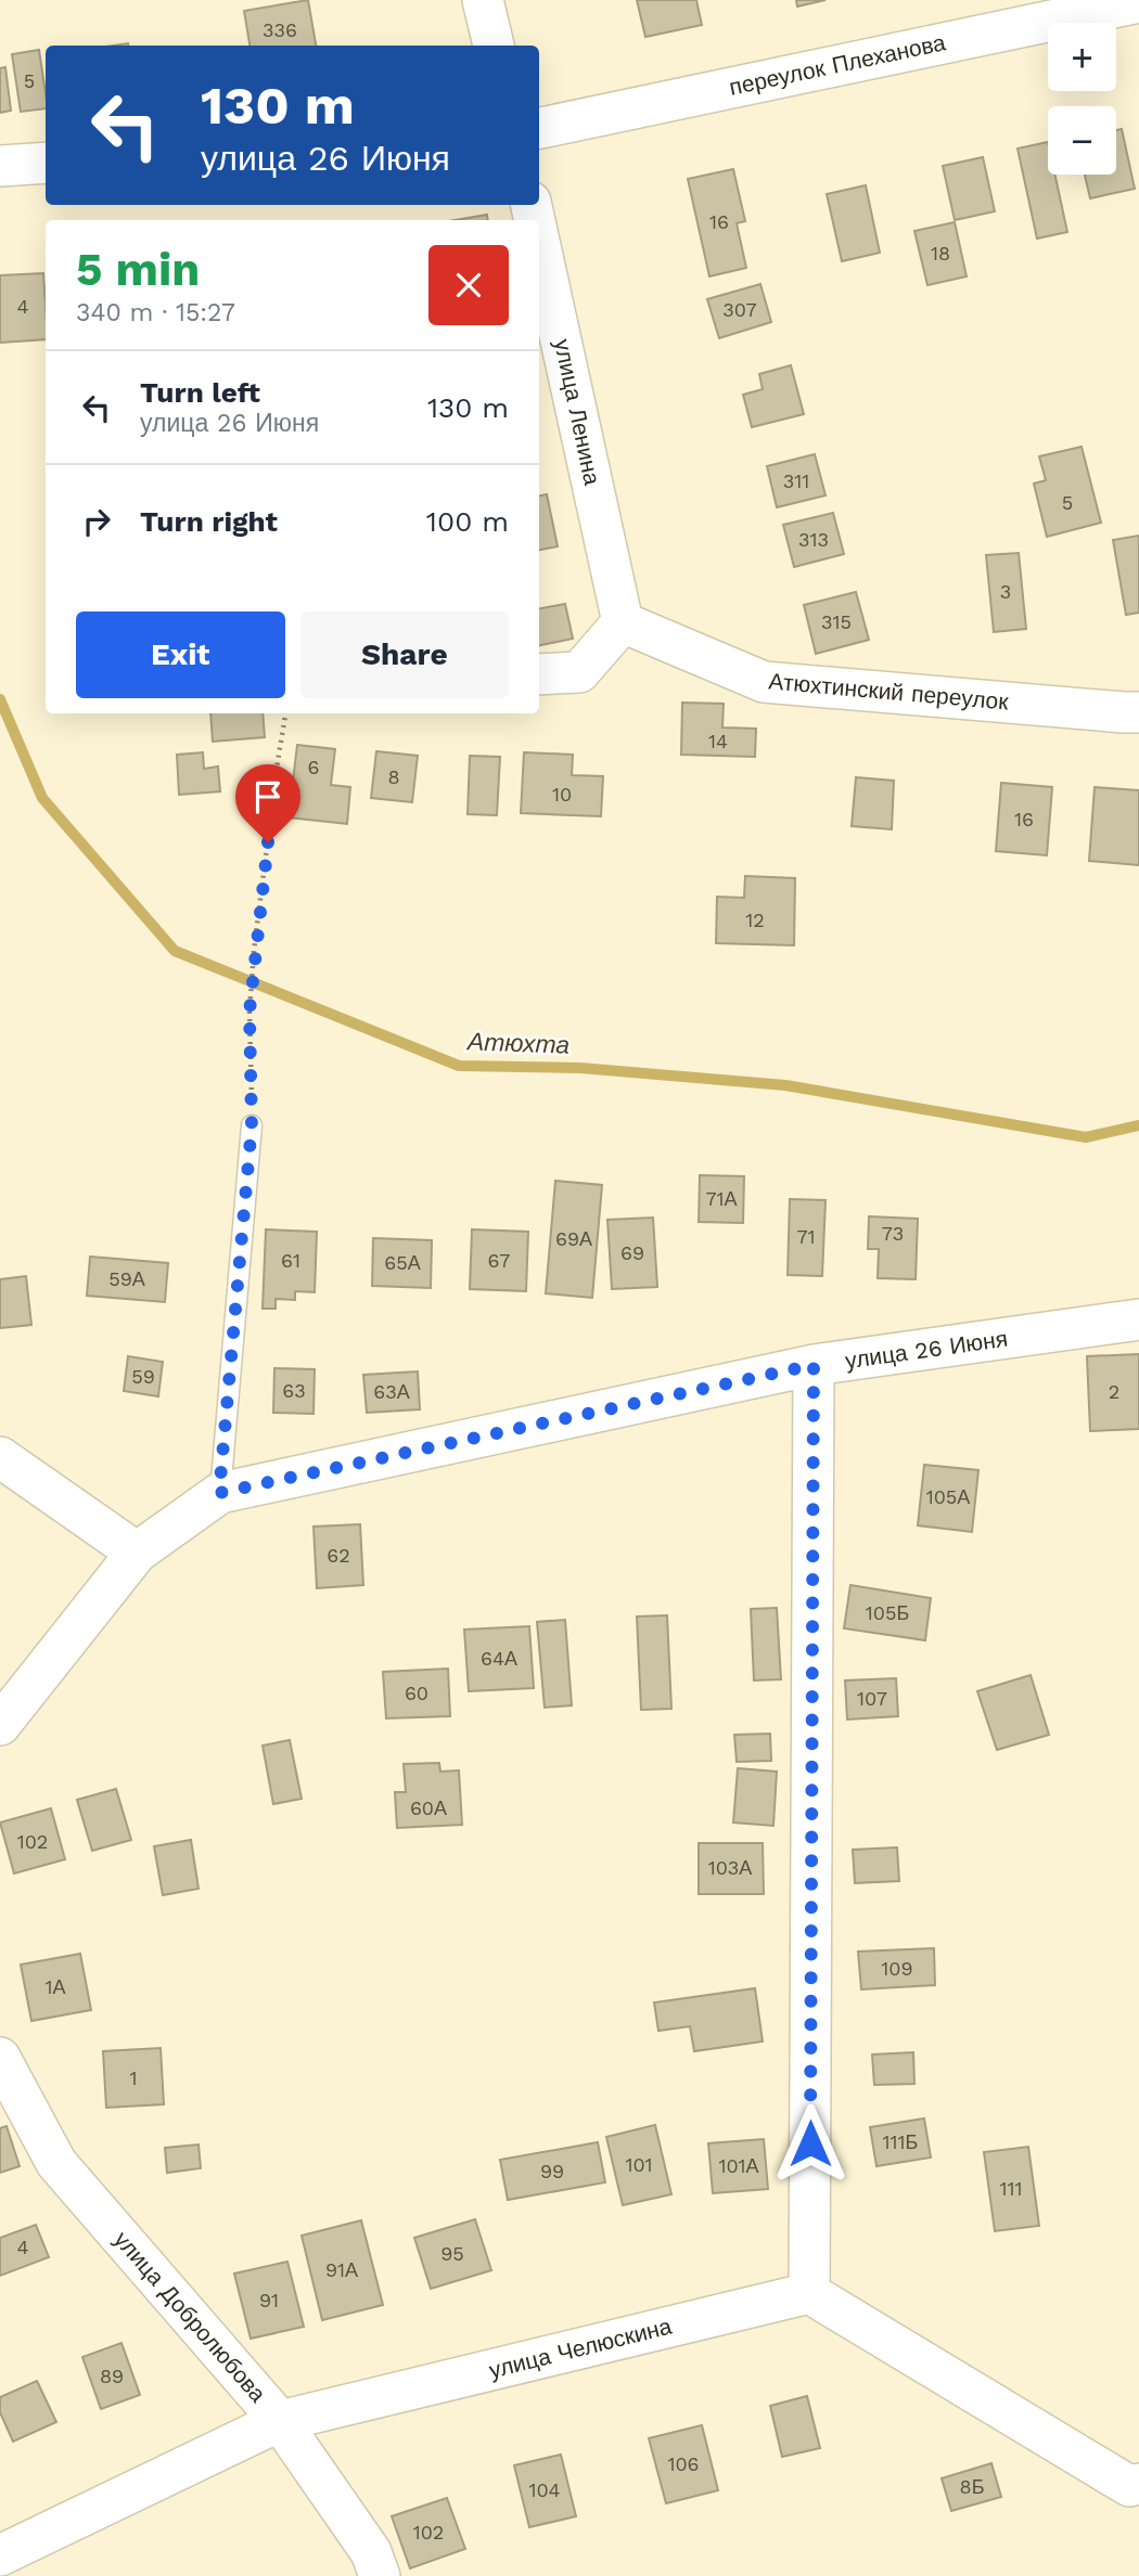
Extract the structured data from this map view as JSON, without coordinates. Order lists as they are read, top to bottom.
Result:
{
  "streets": {
    "street": [
      "переулок Плеханова",
      "улица Ленина",
      "Атюхтинский переулок",
      "улица 26 Июня",
      "улица Добролюбова",
      "улица Челюскина"
    ]
  },
  "crossings": [
    ["улица Ленина", "Атюхтинский переулок"],
    ["улица Добролюбова", "улица Челюскина"]
  ],
  "water": ["Атюхта"],
  "house_numbers": [
    "336",
    "5",
    "16",
    "18",
    "4",
    "307",
    "311",
    "5",
    "313",
    "3",
    "315",
    "14",
    "6",
    "8",
    "10",
    "16",
    "12",
    "71А",
    "73",
    "71",
    "69А",
    "69",
    "61",
    "67",
    "65А",
    "59А",
    "59",
    "63",
    "63А",
    "2",
    "105А",
    "62",
    "105Б",
    "64А",
    "60",
    "107",
    "60А",
    "102",
    "103А",
    "109",
    "1А",
    "1",
    "111Б",
    "101",
    "101А",
    "99",
    "111",
    "4",
    "95",
    "91А",
    "91",
    "89",
    "106",
    "8Б",
    "104",
    "102"
  ],
  "page": {
    "map_buttons": ["+", "−"],
    "turn": ["130 m", "улица 26 Июня"],
    "heading": ["5 min", "340 m · 15:27"],
    "list": [
      {
        "name": "Turn left",
        "note": "улица 26 Июня",
        "value": "130 m"
      },
      {
        "name": "Turn right",
        "value": "100 m"
      }
    ],
    "buttons": ["Exit", "Share"]
  }
}
